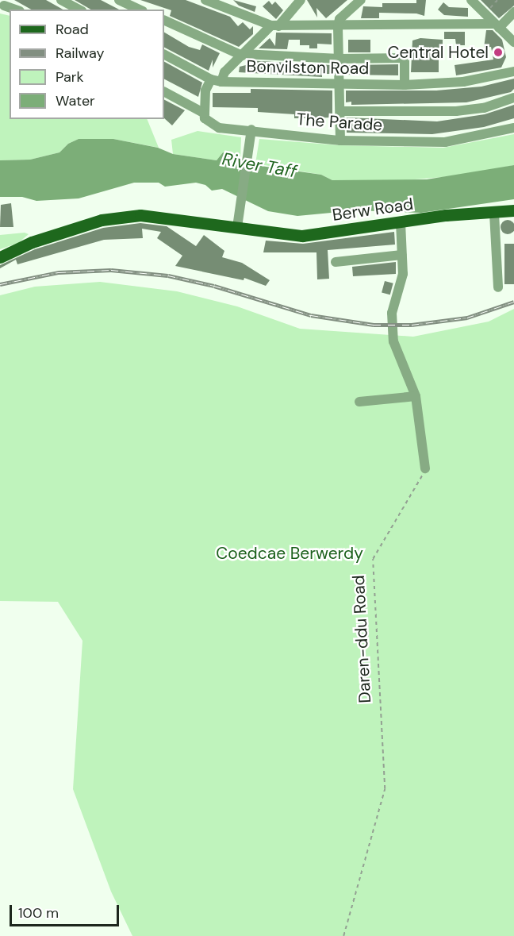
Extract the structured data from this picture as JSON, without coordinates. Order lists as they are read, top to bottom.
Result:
{
  "streets": {
    "main road": ["Berw Road"],
    "street": ["Bonvilston Road", "The Parade"],
    "path": ["Daren-ddu Road"]
  },
  "water": ["River Taff"],
  "parks": ["Coedcae Berwerdy"],
  "places": ["Central Hotel"],
  "legend": [
    "Road",
    "Railway",
    "Park",
    "Water"
  ],
  "scale_bar": "100 m"
}
